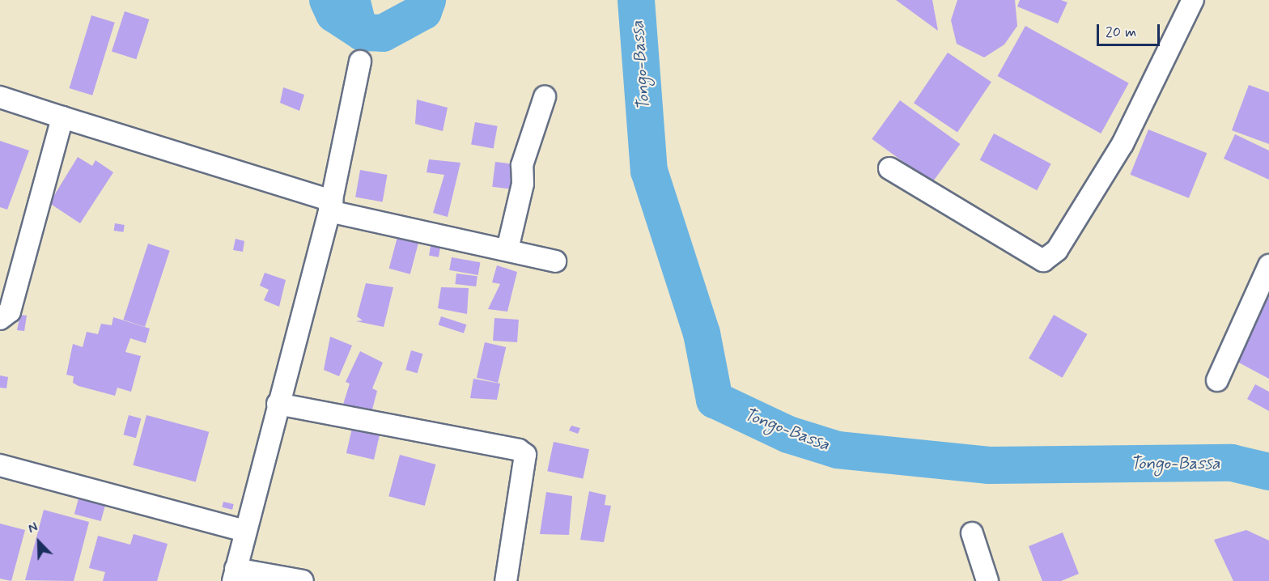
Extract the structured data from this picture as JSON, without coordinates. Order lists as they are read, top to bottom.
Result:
{
  "water": ["Tongo-Bassa"],
  "scale_bar": "20 m",
  "north": "top left"
}
